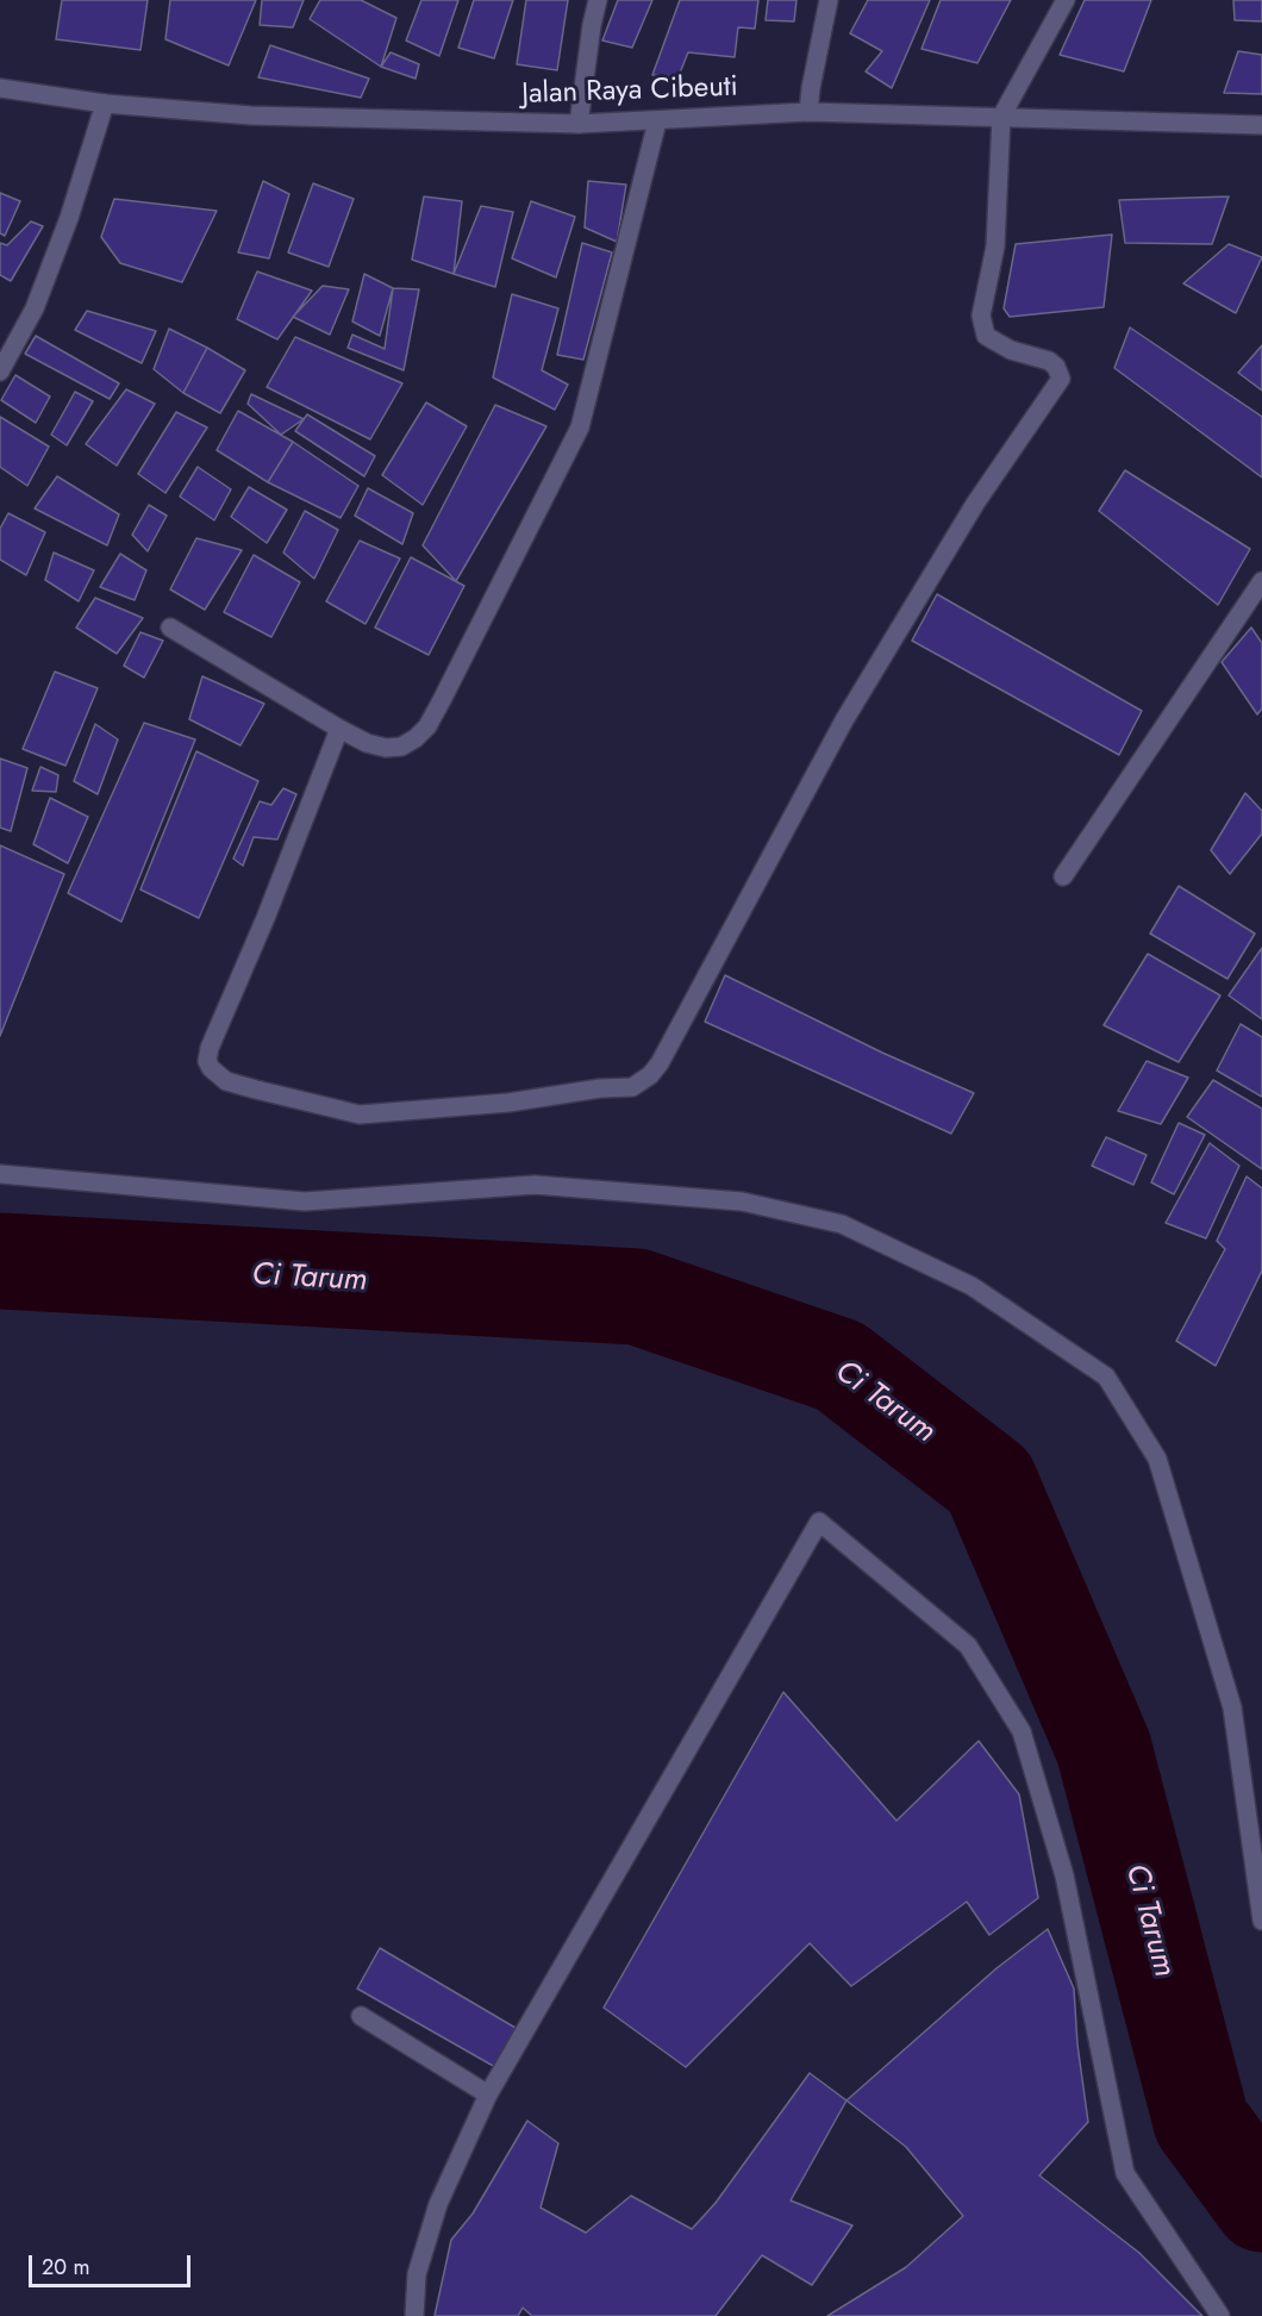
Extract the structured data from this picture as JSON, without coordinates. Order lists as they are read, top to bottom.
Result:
{
  "streets": {
    "street": ["Jalan Raya Cibeuti"]
  },
  "water": ["Ci Tarum"],
  "scale_bar": "20 m"
}
